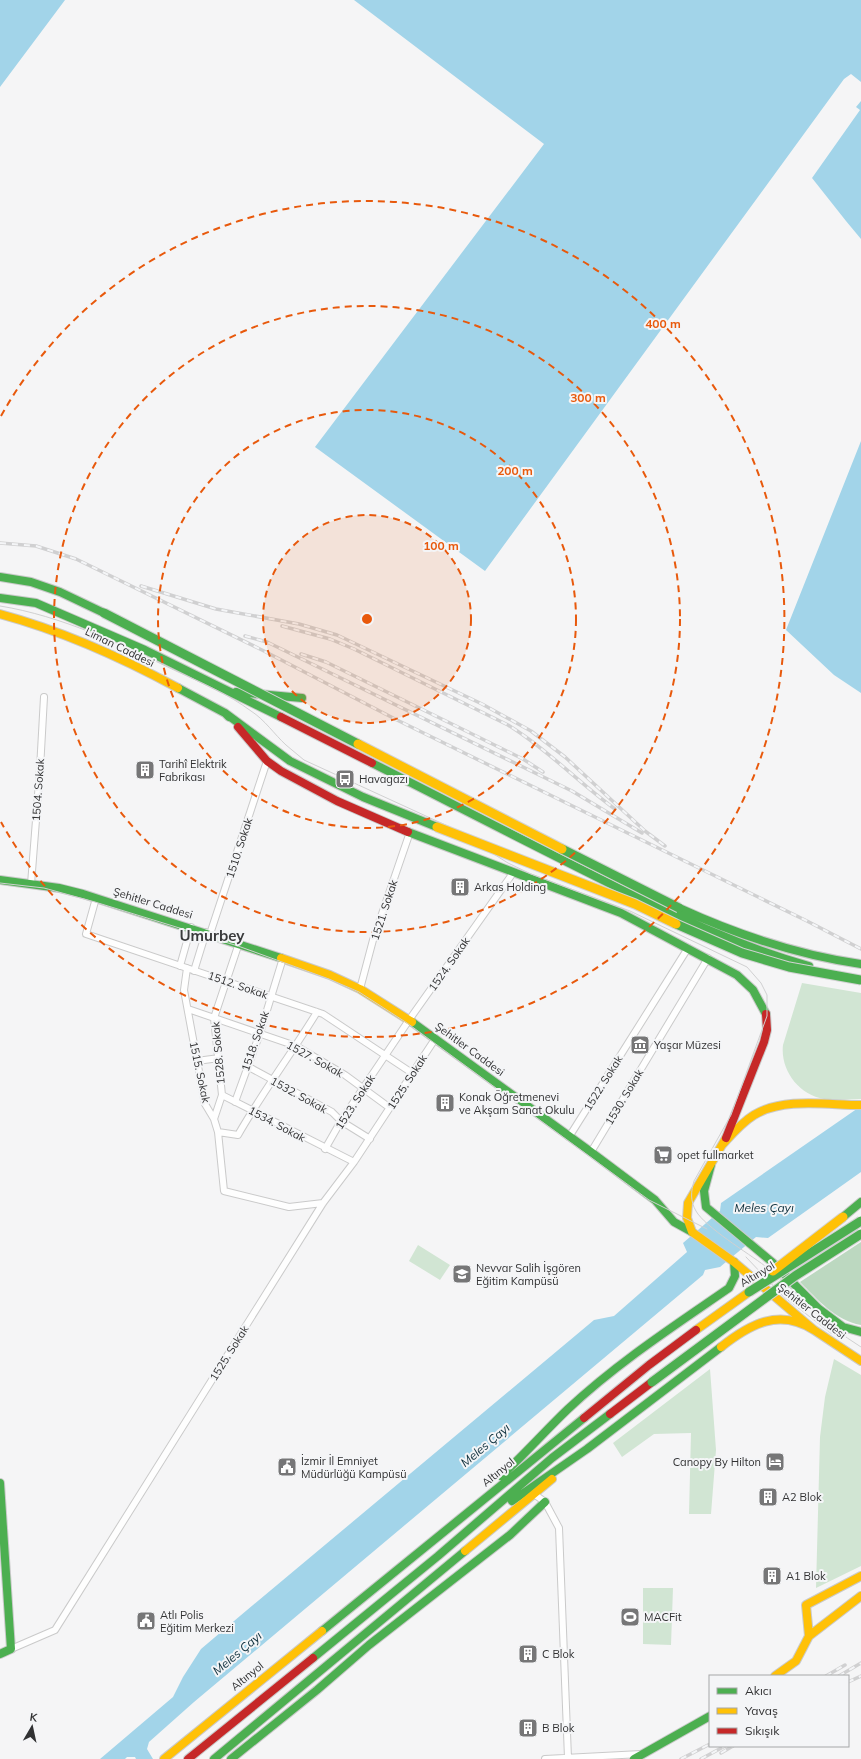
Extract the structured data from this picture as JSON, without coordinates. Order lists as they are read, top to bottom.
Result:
{
  "streets": {
    "main road": ["Liman Caddesi", "Şehitler Caddesi", "Altınyol"],
    "street": [
      "1504. Sokak",
      "1510. Sokak",
      "1521. Sokak",
      "1524. Sokak",
      "1512. Sokak",
      "1518. Sokak",
      "1528. Sokak",
      "1527. Sokak",
      "1515. Sokak",
      "1525. Sokak",
      "1522. Sokak",
      "1532. Sokak",
      "1530. Sokak",
      "1523. Sokak",
      "1534. Sokak"
    ]
  },
  "crossings": [
    ["1504. Sokak", "Şehitler Caddesi"],
    ["1510. Sokak", "Şehitler Caddesi"],
    ["1510. Sokak", "1512. Sokak"],
    ["Şehitler Caddesi", "1521. Sokak"],
    ["Şehitler Caddesi", "1524. Sokak"],
    ["Şehitler Caddesi", "1512. Sokak"],
    ["Şehitler Caddesi", "1518. Sokak"],
    ["Şehitler Caddesi", "1528. Sokak"],
    ["Şehitler Caddesi", "1525. Sokak"],
    ["Şehitler Caddesi", "1522. Sokak"],
    ["Şehitler Caddesi", "1530. Sokak"],
    ["1524. Sokak", "1512. Sokak"],
    ["1524. Sokak", "1523. Sokak"],
    ["1512. Sokak", "1518. Sokak"],
    ["1512. Sokak", "1528. Sokak"],
    ["1512. Sokak", "1515. Sokak"],
    ["1512. Sokak", "1525. Sokak"],
    ["1512. Sokak", "1523. Sokak"],
    ["1518. Sokak", "1527. Sokak"],
    ["1518. Sokak", "1532. Sokak"],
    ["1518. Sokak", "1534. Sokak"],
    ["1528. Sokak", "1527. Sokak"],
    ["1528. Sokak", "1534. Sokak"],
    ["1527. Sokak", "1515. Sokak"],
    ["1527. Sokak", "1525. Sokak"],
    ["1527. Sokak", "1523. Sokak"],
    ["1515. Sokak", "1525. Sokak"],
    ["1525. Sokak", "1532. Sokak"],
    ["1525. Sokak", "1534. Sokak"],
    ["1532. Sokak", "1523. Sokak"],
    ["1523. Sokak", "1534. Sokak"]
  ],
  "districts": ["Umurbey"],
  "water": ["Meles Çayı"],
  "places": {
    "building": [
      "Tarihî Elektrik Fabrikası",
      "Arkas Holding",
      "Konak Öğretmenevi ve Akşam Sanat Okulu",
      "A2 Blok",
      "A1 Blok",
      "C Blok",
      "B Blok"
    ],
    "bus stop": ["Havagazı"],
    "museum": ["Yaşar Müzesi"],
    "supermarket": ["opet fullmarket"],
    "school or university": ["Nevvar Salih İşgören Eğitim Kampüsü"],
    "hotel": ["Canopy By Hilton"],
    "public building": ["İzmir İl Emniyet Müdürlüğü Kampüsü", "Atlı Polis Eğitim Merkezi"],
    "sports": ["MACFit"]
  },
  "legend": ["Akıcı", "Yavaş", "Sıkışık"],
  "north": "top",
  "rings": [
    "400 m",
    "300 m",
    "200 m",
    "100 m"
  ]
}
